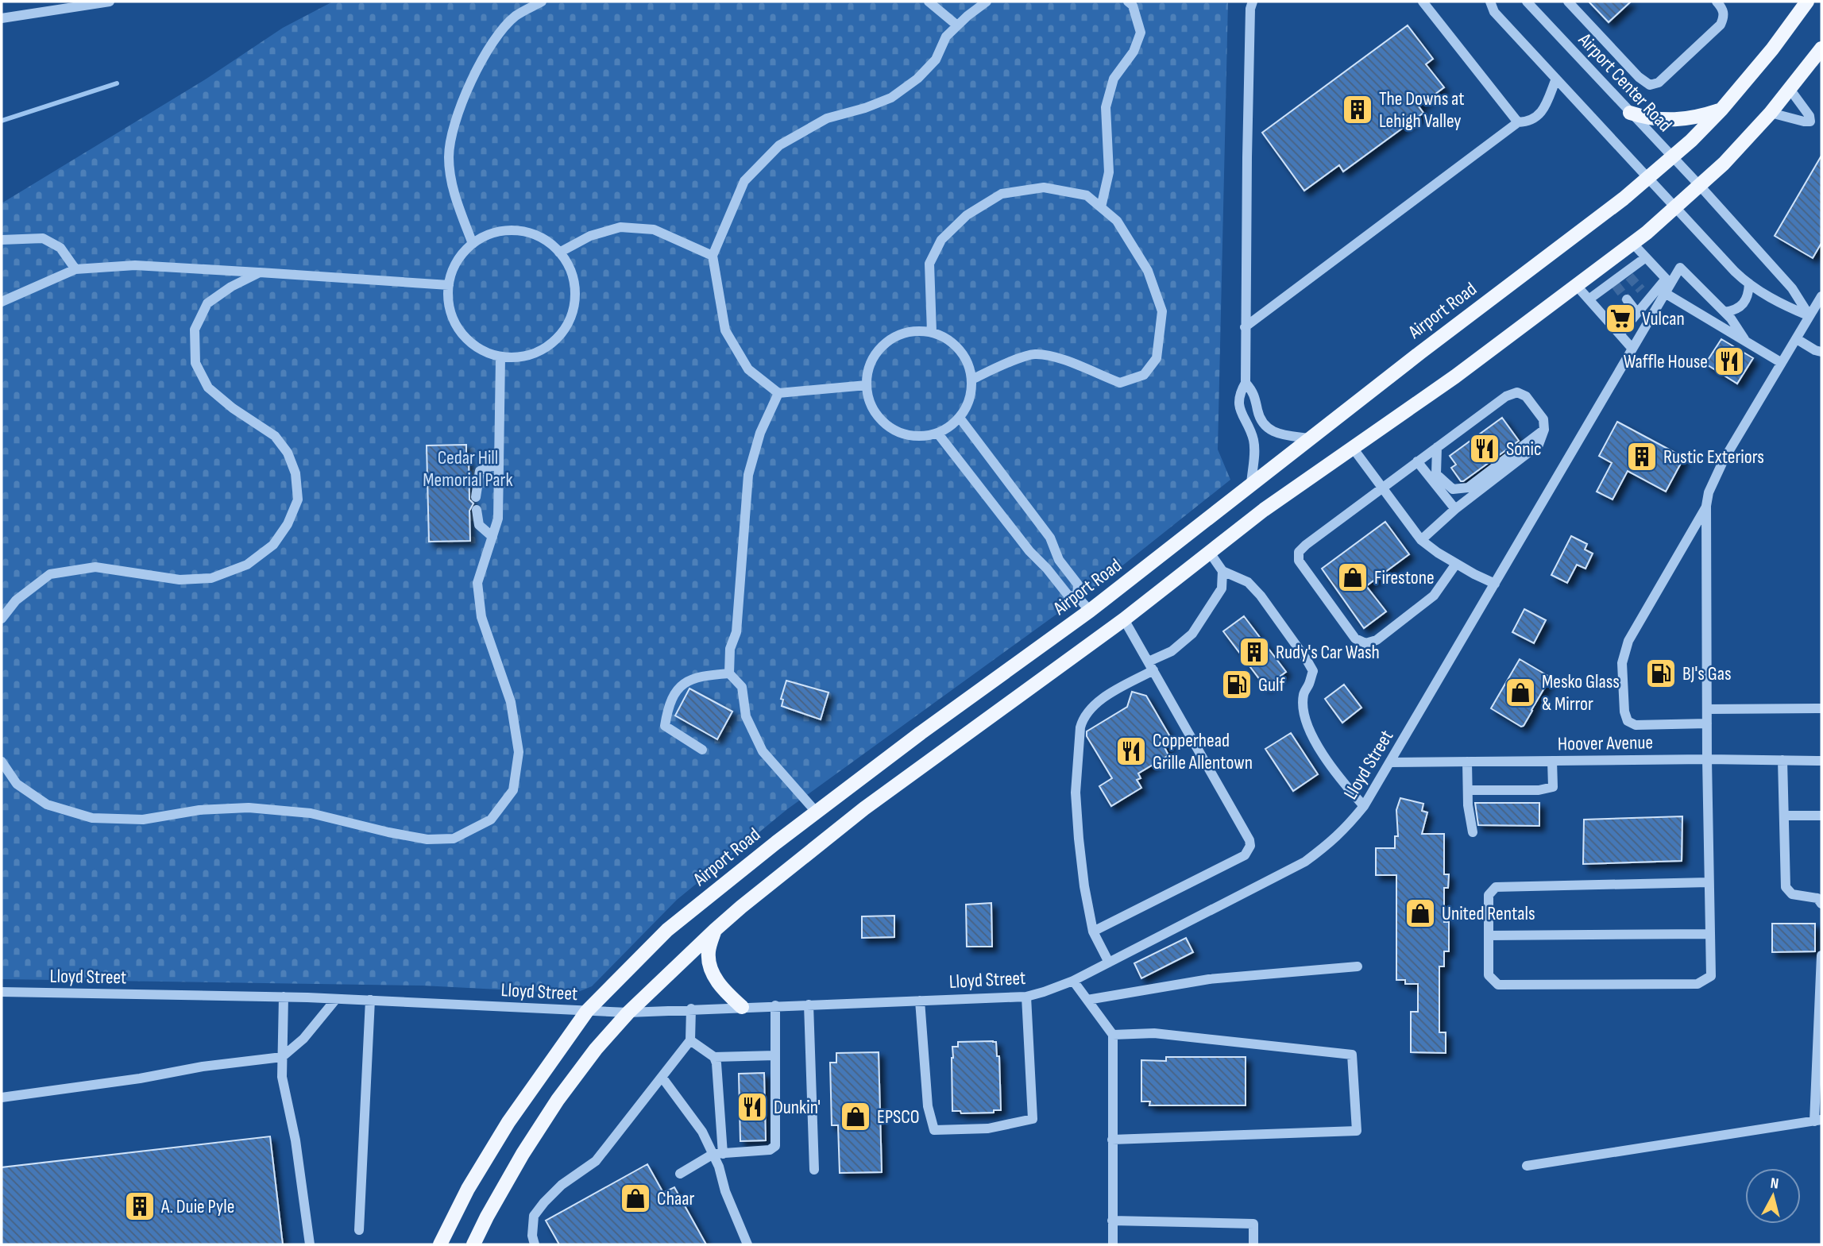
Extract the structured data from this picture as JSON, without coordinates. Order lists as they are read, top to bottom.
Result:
{
  "streets": {
    "main road": ["Airport Road"],
    "street": ["Airport Center Road", "Hoover Avenue", "Lloyd Street"]
  },
  "crossings": [
    ["Airport Center Road", "Airport Road"],
    ["Airport Road", "Lloyd Street"],
    ["Hoover Avenue", "Lloyd Street"]
  ],
  "parks": ["Cedar Hill Memorial Park"],
  "places": {
    "building": [
      "The Downs at Lehigh Valley",
      "Rustic Exteriors",
      "Rudy's Car Wash",
      "A. Duie Pyle"
    ],
    "supermarket": ["Vulcan"],
    "restaurant": [
      "Waffle House",
      "Sonic",
      "Copperhead Grille Allentown",
      "Dunkin'"
    ],
    "shop": [
      "Firestone",
      "Mesko Glass & Mirror",
      "United Rentals",
      "EPSCO",
      "Chaar"
    ],
    "fuel station": ["BJ's Gas", "Gulf"]
  },
  "north": "top"
}
